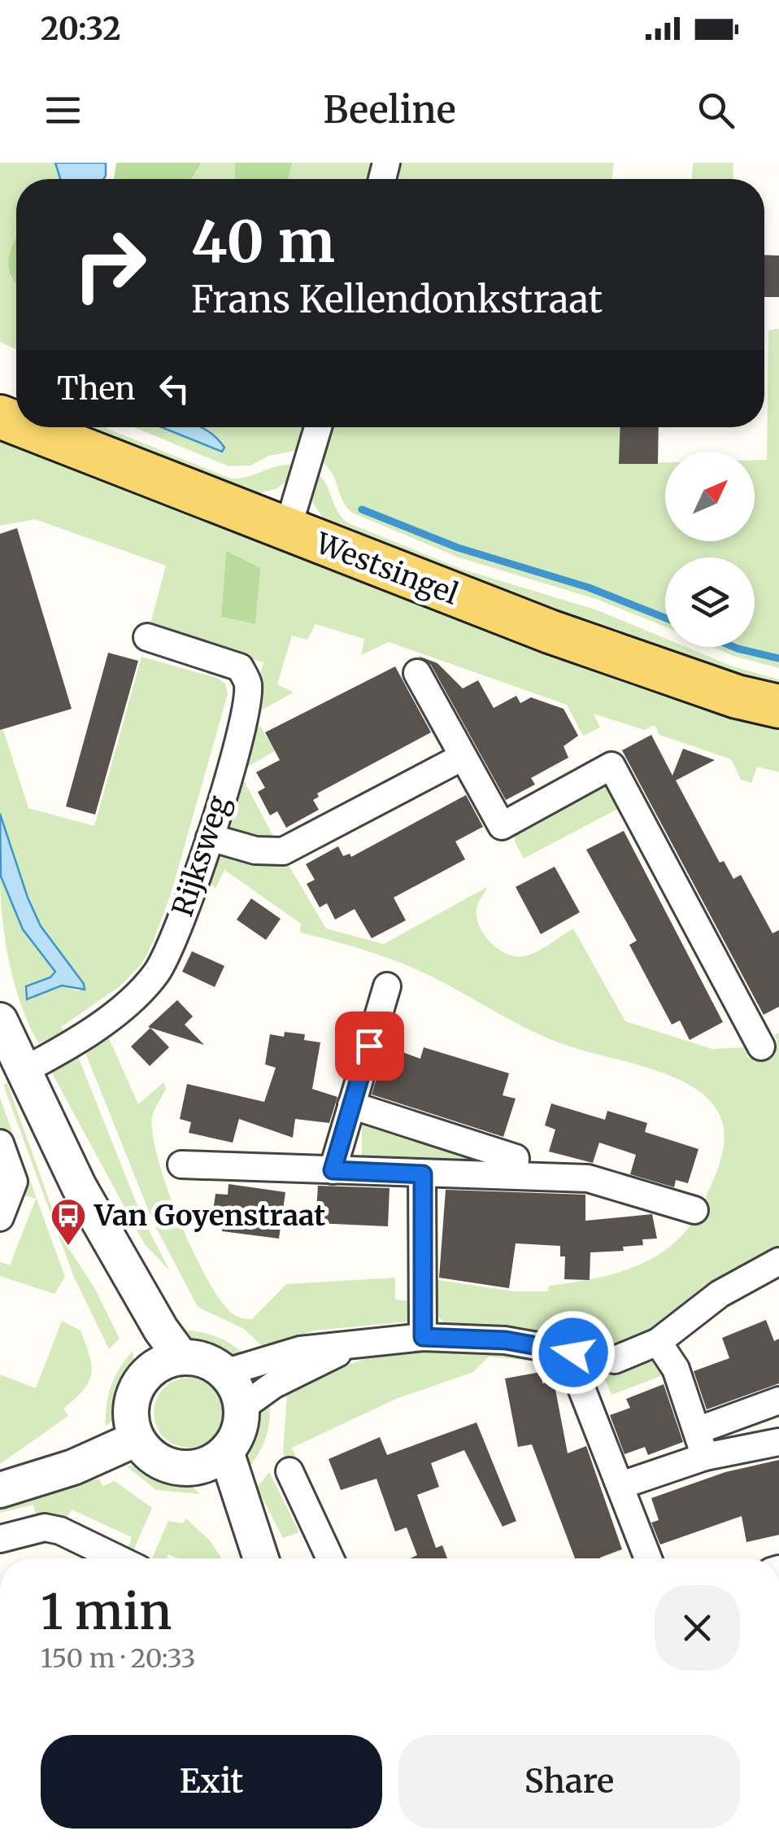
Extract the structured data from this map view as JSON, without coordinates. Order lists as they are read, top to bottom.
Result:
{
  "streets": {
    "main road": ["Westsingel"],
    "street": ["Rijksweg"]
  },
  "places": {
    "bus stop": ["Van Goyenstraat"]
  },
  "north": "top right",
  "page": {
    "status": "20:32",
    "header": "Beeline",
    "turn": ["40 m", "Frans Kellendonkstraat"],
    "then": "Then",
    "heading": ["1 min", "150 m · 20:33"],
    "buttons": ["Exit", "Share"]
  }
}
